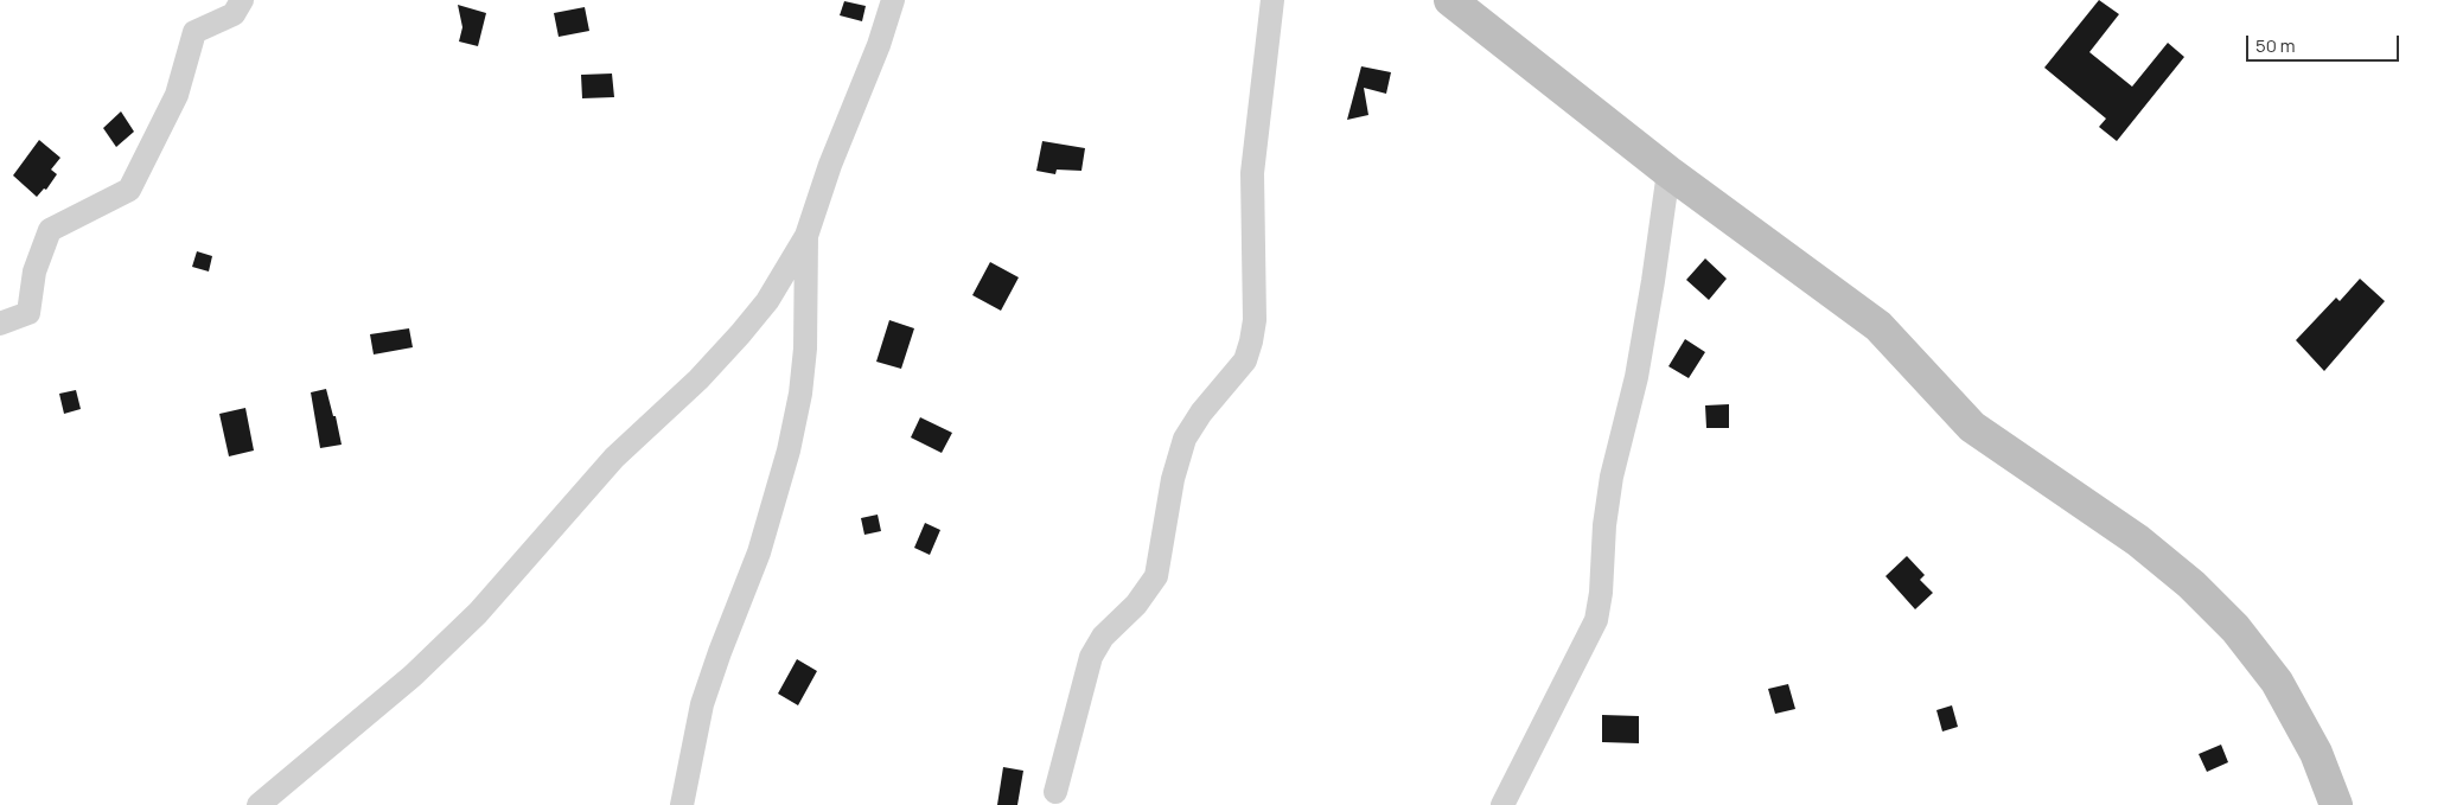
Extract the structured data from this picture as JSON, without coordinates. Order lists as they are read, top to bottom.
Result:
{
  "scale_bar": "50 m"
}
